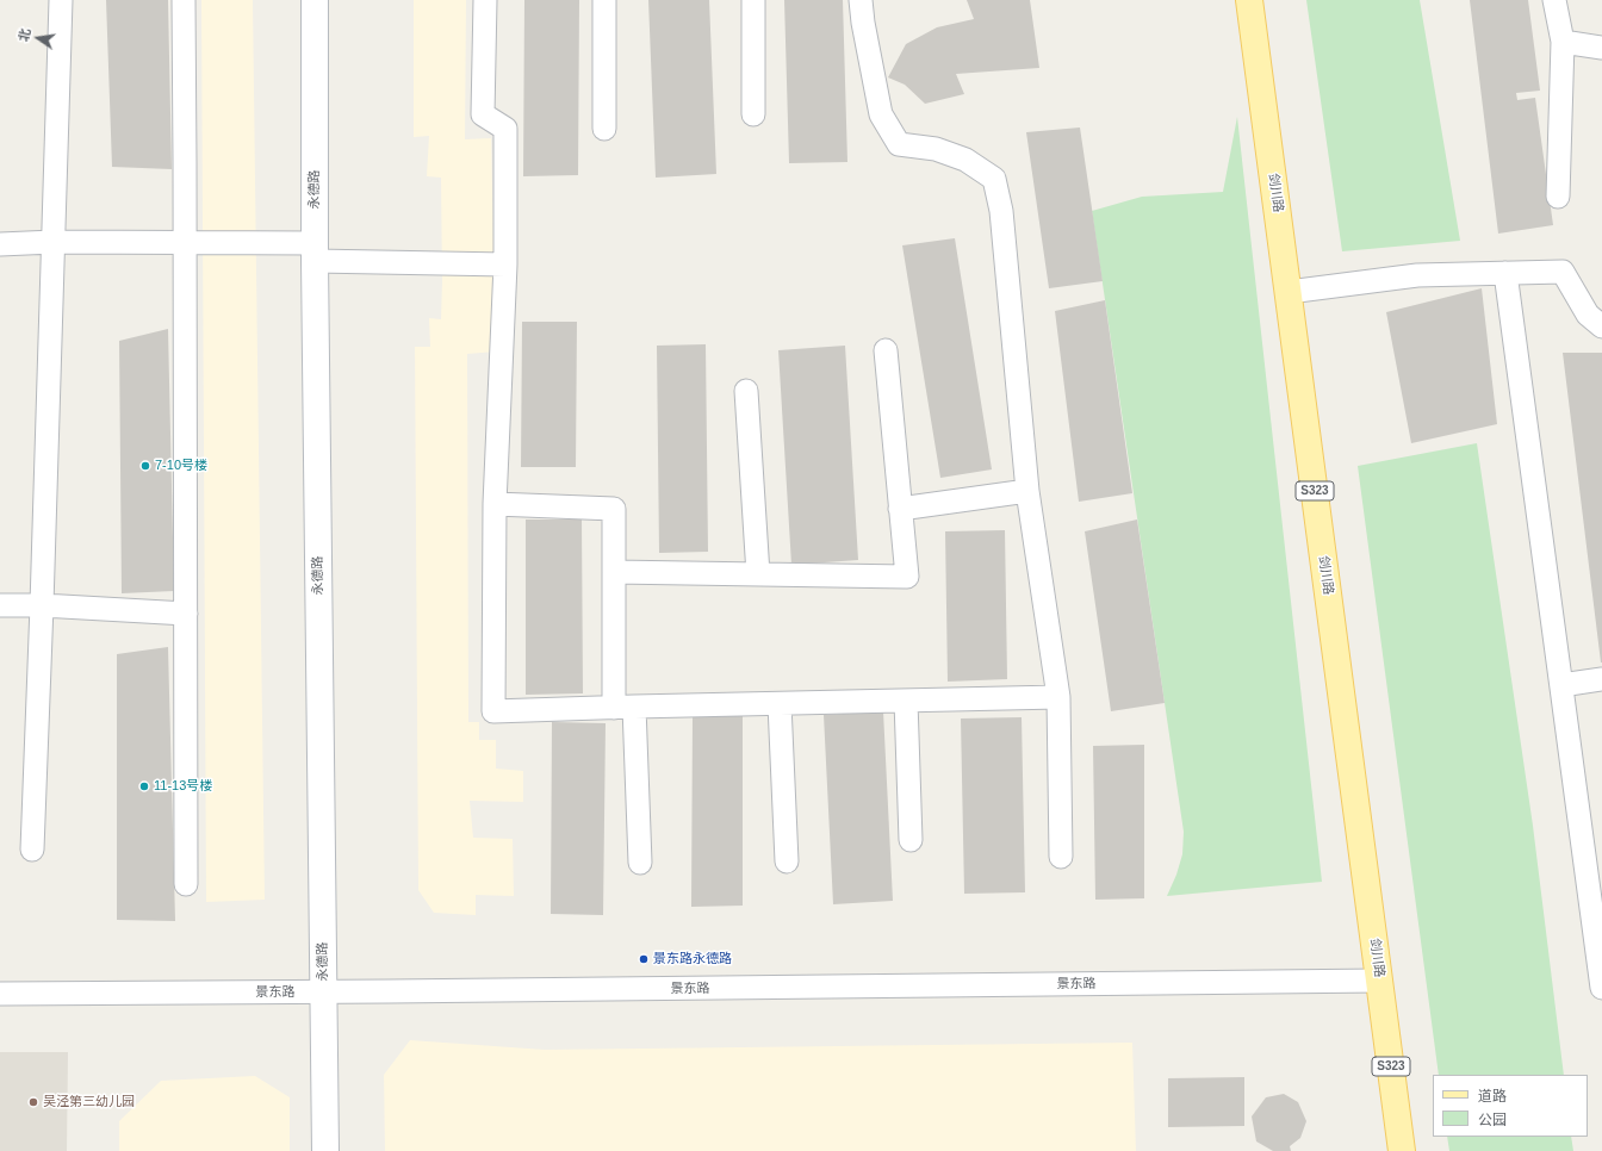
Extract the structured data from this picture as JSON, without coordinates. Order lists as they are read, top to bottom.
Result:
{
  "streets": {
    "main road": ["剑川路", "S323"],
    "street": ["永德路", "景东路"]
  },
  "crossings": [
    ["永德路", "景东路"],
    ["剑川路", "景东路"]
  ],
  "places": [
    "7-10号楼",
    "11-13号楼",
    "景东路永德路",
    "吴泾第三幼儿园"
  ],
  "legend": ["道路", "公园"],
  "north": "left"
}
